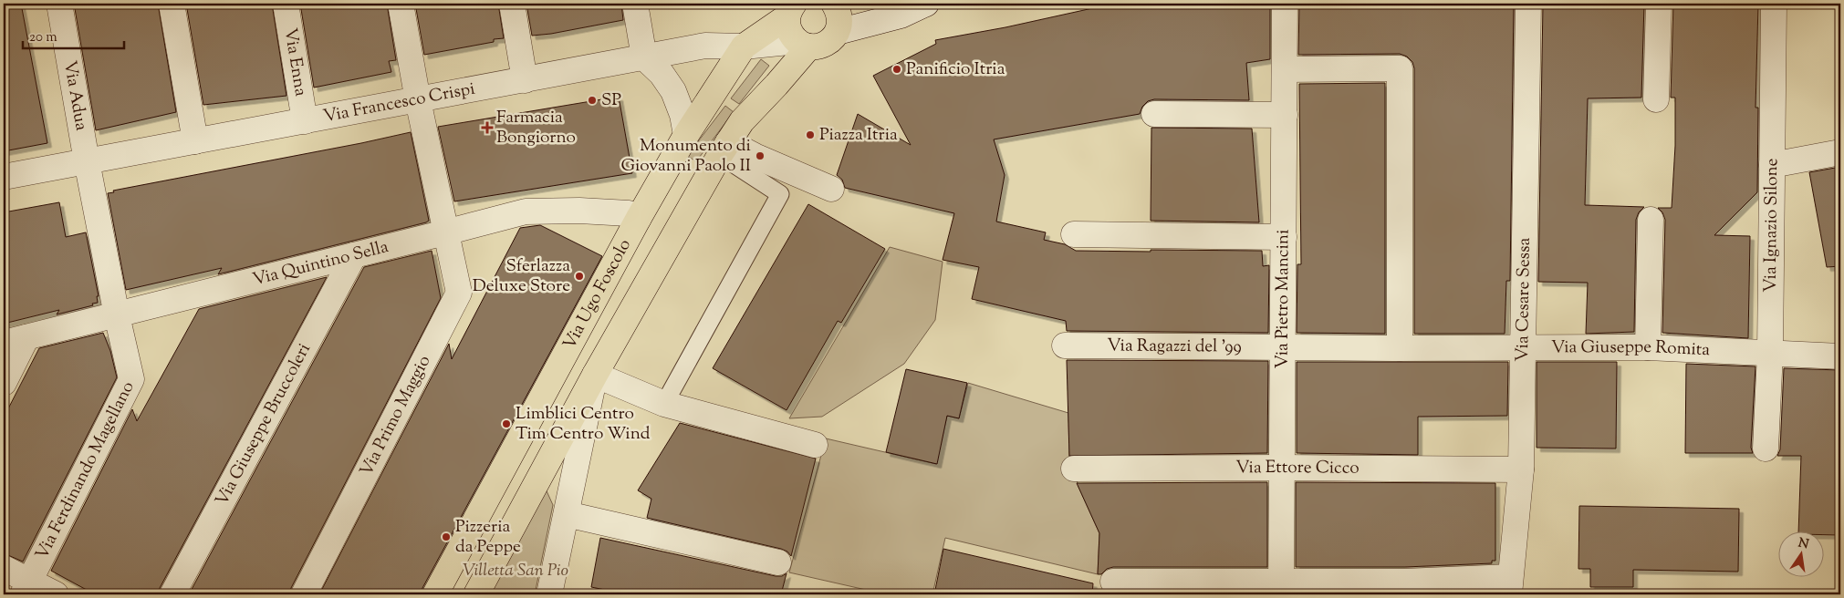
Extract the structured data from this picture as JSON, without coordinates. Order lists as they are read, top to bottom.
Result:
{
  "streets": {
    "main road": ["Via Ugo Foscolo"],
    "street": [
      "Via Enna",
      "Via Adua",
      "Via Francesco Crispi",
      "Via Ignazio Silone",
      "Via Quintino Sella",
      "Via Pietro Mancini",
      "Via Cesare Sessa",
      "Via Ragazzi del '99",
      "Via Giuseppe Romita",
      "Via Primo Maggio",
      "Via Giuseppe Bruccoleri",
      "Via Ettore Cicco",
      "Via Ferdinando Magellano"
    ]
  },
  "crossings": [
    ["Via Enna", "Via Francesco Crispi"],
    ["Via Adua", "Via Francesco Crispi"],
    ["Via Adua", "Via Quintino Sella"],
    ["Via Adua", "Via Ferdinando Magellano"],
    ["Via Francesco Crispi", "Via Ugo Foscolo"],
    ["Via Francesco Crispi", "Via Primo Maggio"],
    ["Via Ignazio Silone", "Via Giuseppe Romita"],
    ["Via Quintino Sella", "Via Ugo Foscolo"],
    ["Via Quintino Sella", "Via Primo Maggio"],
    ["Via Quintino Sella", "Via Giuseppe Bruccoleri"],
    ["Via Quintino Sella", "Via Ferdinando Magellano"],
    ["Via Pietro Mancini", "Via Ragazzi del '99"],
    ["Via Pietro Mancini", "Via Giuseppe Romita"],
    ["Via Pietro Mancini", "Via Ettore Cicco"],
    ["Via Cesare Sessa", "Via Giuseppe Romita"],
    ["Via Cesare Sessa", "Via Ettore Cicco"],
    ["Via Ragazzi del '99", "Via Giuseppe Romita"]
  ],
  "parks": ["Villetta San Pio"],
  "places": {
    "other": [
      "Panificio Itria",
      "SP",
      "Piazza Itria",
      "Monumento di Giovanni Paolo II",
      "Sferlazza Deluxe Store",
      "Limblici Centro Tim Centro Wind",
      "Pizzeria da Peppe"
    ],
    "health": ["Farmacia Bongiorno"]
  },
  "scale_bar": "20 m",
  "north": "top"
}
